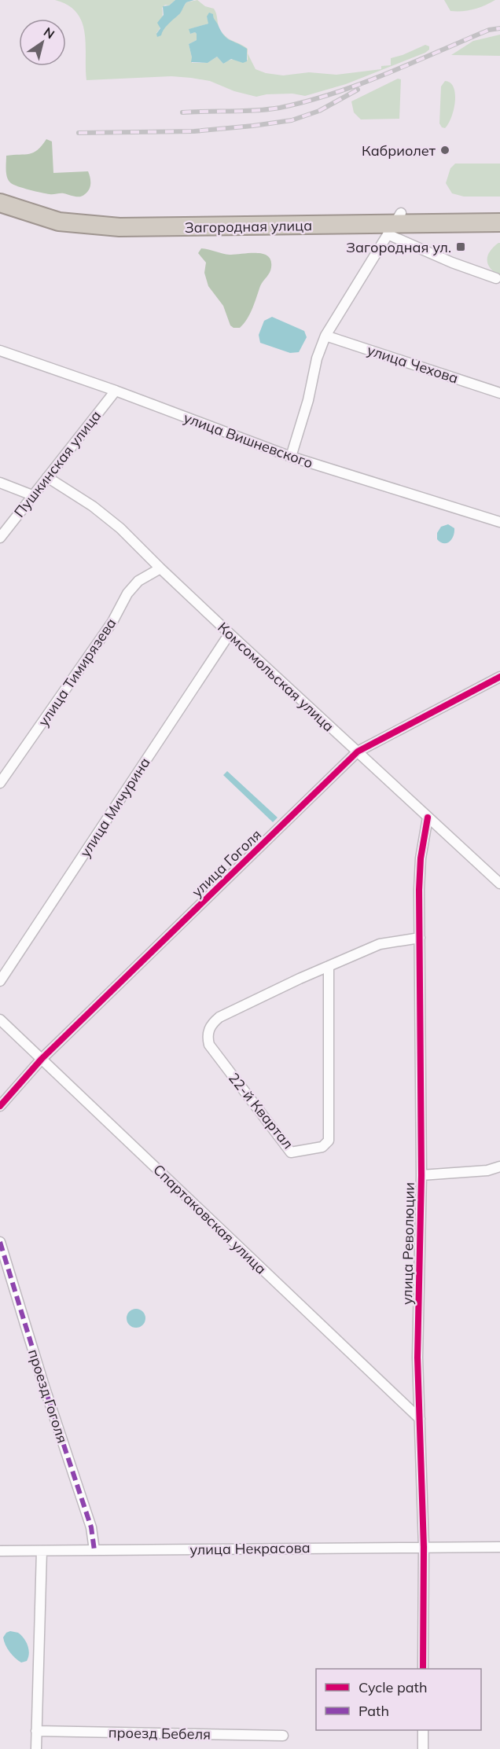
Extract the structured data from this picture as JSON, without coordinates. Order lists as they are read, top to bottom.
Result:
{
  "streets": {
    "highway": ["Загородная улица"],
    "street": [
      "улица Чехова",
      "улица Вишневского",
      "Пушкинская улица",
      "улица Тимирязева",
      "Комсомольская улица",
      "улица Мичурина",
      "улица Гоголя",
      "22-й Квартал",
      "Спартаковская улица",
      "улица Революции",
      "проезд Гоголя",
      "улица Некрасова",
      "проезд Бебеля"
    ]
  },
  "crossings": [
    ["улица Вишневского", "Пушкинская улица"],
    ["Пушкинская улица", "Комсомольская улица"],
    ["улица Тимирязева", "Комсомольская улица"],
    ["Комсомольская улица", "улица Мичурина"],
    ["Комсомольская улица", "улица Гоголя"],
    ["Комсомольская улица", "улица Революции"],
    ["улица Гоголя", "Спартаковская улица"],
    ["22-й Квартал", "улица Революции"],
    ["Спартаковская улица", "улица Революции"],
    ["улица Революции", "улица Некрасова"],
    ["проезд Гоголя", "улица Некрасова"]
  ],
  "places": {
    "other": ["Кабриолет"],
    "transit": ["Загородная ул."]
  },
  "legend": ["Cycle path", "Path"],
  "north": "top right"
}
